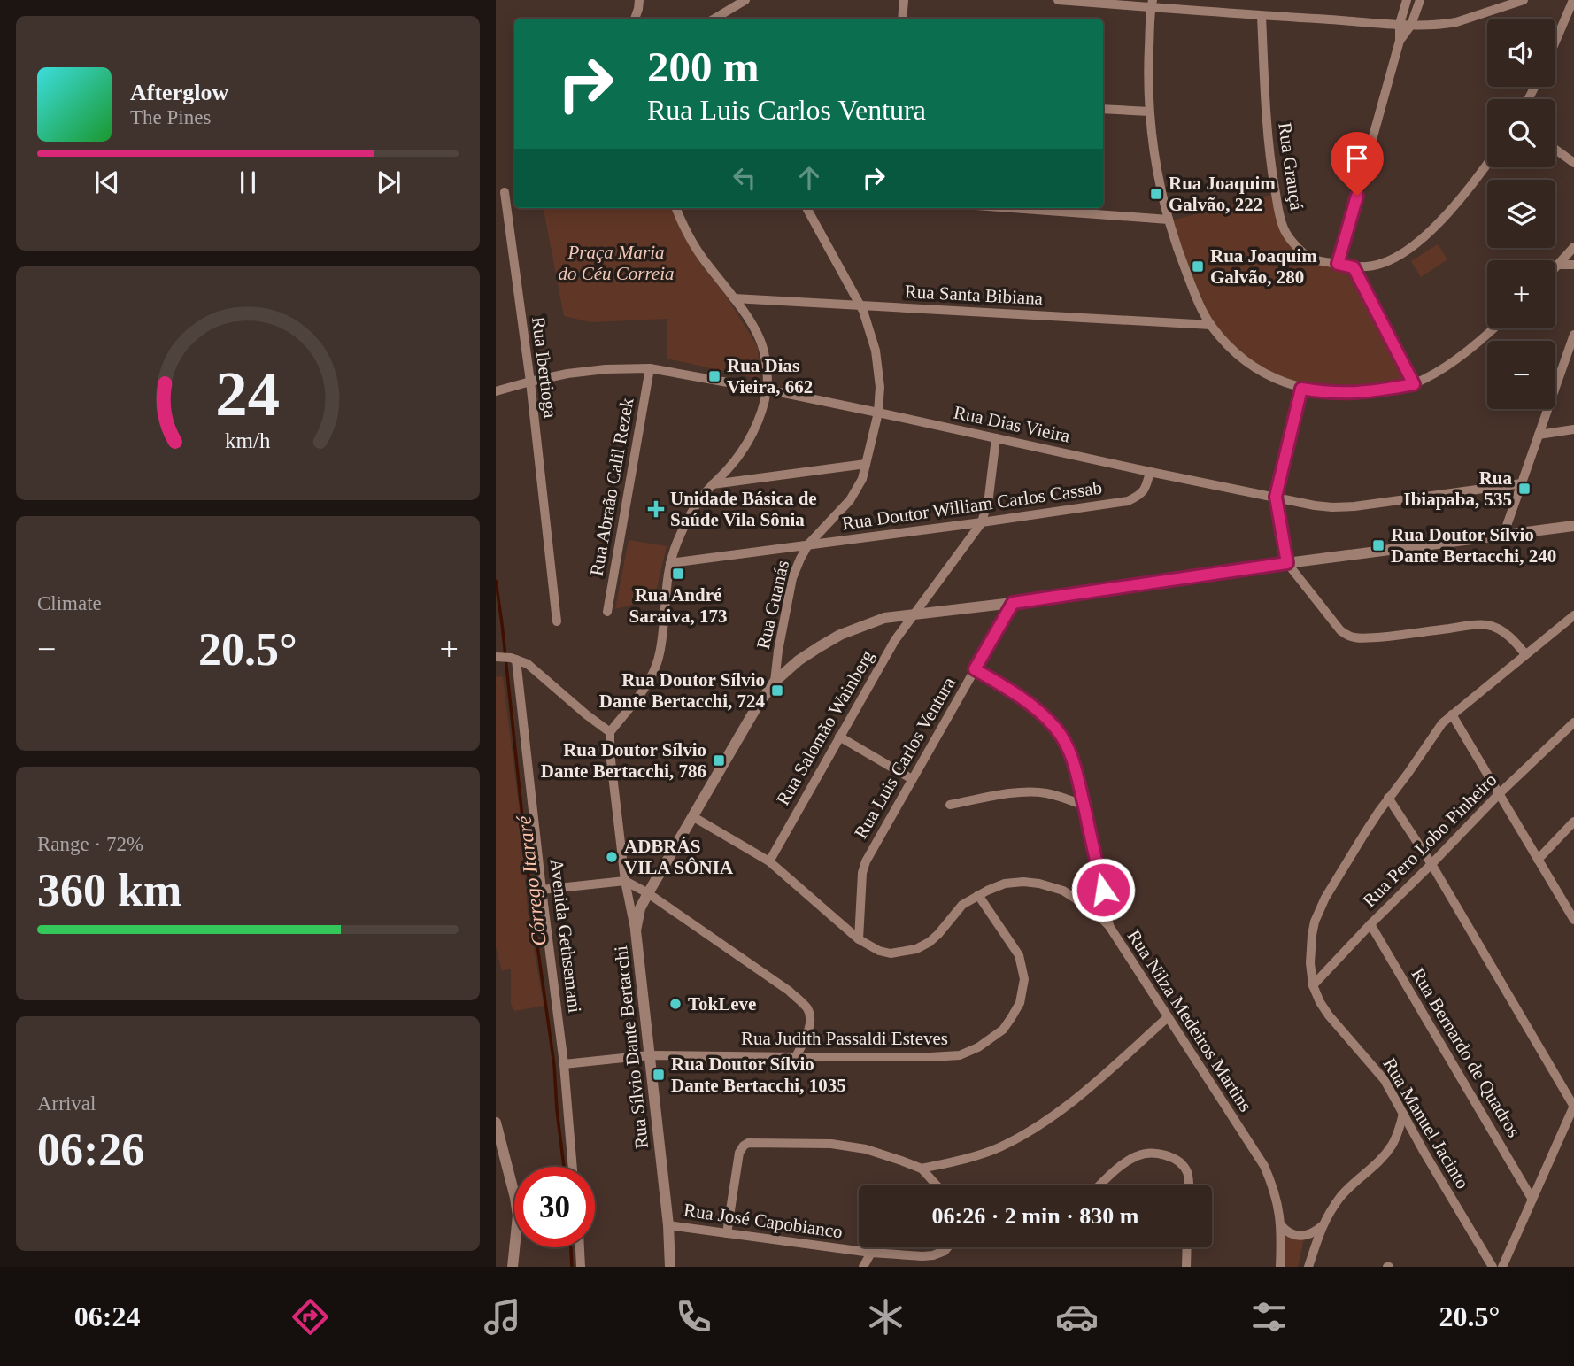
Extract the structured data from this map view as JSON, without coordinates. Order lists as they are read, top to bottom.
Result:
{
  "streets": {
    "street": [
      "Rua Grauçá",
      "Rua Santa Bibiana",
      "Rua Ibertioga",
      "Rua Dias Vieira",
      "Rua Abraão Calil Rezek",
      "Rua Doutor William Carlos Cassab",
      "Rua Guanás",
      "Rua Salomão Wainberg",
      "Rua Luis Carlos Ventura",
      "Rua Pero Lobo Pinheiro",
      "Avenida Gethsemani",
      "Rua Nilza Medeiros Martins",
      "Rua Judith Passaldi Esteves",
      "Rua Sílvio Dante Bertacchi",
      "Rua Bernardo de Quadros",
      "Rua Manuel Jacinto",
      "Rua José Capobianco"
    ]
  },
  "crossings": [
    ["Rua Santa Bibiana", "Rua Guanás"],
    ["Rua Ibertioga", "Rua Dias Vieira"],
    ["Rua Dias Vieira", "Rua Abraão Calil Rezek"],
    ["Rua Dias Vieira", "Rua Doutor William Carlos Cassab"],
    ["Rua Dias Vieira", "Rua Guanás"],
    ["Rua Doutor William Carlos Cassab", "Rua Guanás"],
    ["Rua Doutor William Carlos Cassab", "Rua Salomão Wainberg"],
    ["Rua Guanás", "Rua Sílvio Dante Bertacchi"],
    ["Rua Salomão Wainberg", "Rua Nilza Medeiros Martins"],
    ["Rua Salomão Wainberg", "Rua Sílvio Dante Bertacchi"],
    ["Rua Luis Carlos Ventura", "Rua Nilza Medeiros Martins"],
    ["Rua Luis Carlos Ventura", "Rua Sílvio Dante Bertacchi"],
    ["Rua Pero Lobo Pinheiro", "Rua Bernardo de Quadros"],
    ["Rua Pero Lobo Pinheiro", "Rua Manuel Jacinto"],
    ["Avenida Gethsemani", "Rua Judith Passaldi Esteves"],
    ["Rua Nilza Medeiros Martins", "Rua Judith Passaldi Esteves"],
    ["Rua Nilza Medeiros Martins", "Rua Sílvio Dante Bertacchi"],
    ["Rua Judith Passaldi Esteves", "Rua Sílvio Dante Bertacchi"],
    ["Rua Sílvio Dante Bertacchi", "Rua José Capobianco"]
  ],
  "water": ["Córrego Itararé"],
  "parks": ["Praça Maria do Céu Correia"],
  "places": {
    "transit": [
      "Rua Joaquim Galvão, 222",
      "Rua Joaquim Galvão, 280",
      "Rua Dias Vieira, 662",
      "Rua Ibiapaba, 535",
      "Rua Doutor Sílvio Dante Bertacchi, 240",
      "Rua André Saraiva, 173",
      "Rua Doutor Sílvio Dante Bertacchi, 724",
      "Rua Doutor Sílvio Dante Bertacchi, 786",
      "Rua Doutor Sílvio Dante Bertacchi, 1035"
    ],
    "health": ["Unidade Básica de Saúde Vila Sônia"],
    "other": ["ADBRÁS VILA SÔNIA", "TokLeve"]
  },
  "page": {
    "map_buttons": ["+", "−"],
    "turn": ["200 m", "Rua Luis Carlos Ventura"],
    "song": ["Afterglow", "The Pines"],
    "tile": [
      "Climate",
      ["Range · 72%", "360 km"],
      ["Arrival", "06:26"]
    ],
    "heat": ["−", "20.5°", "+"],
    "limit": "30",
    "trip": "06:26 · 2 min · 830 m",
    "tabs": ["06:24", "20.5°"],
    "gauge": ["24", "km/h"]
  }
}
